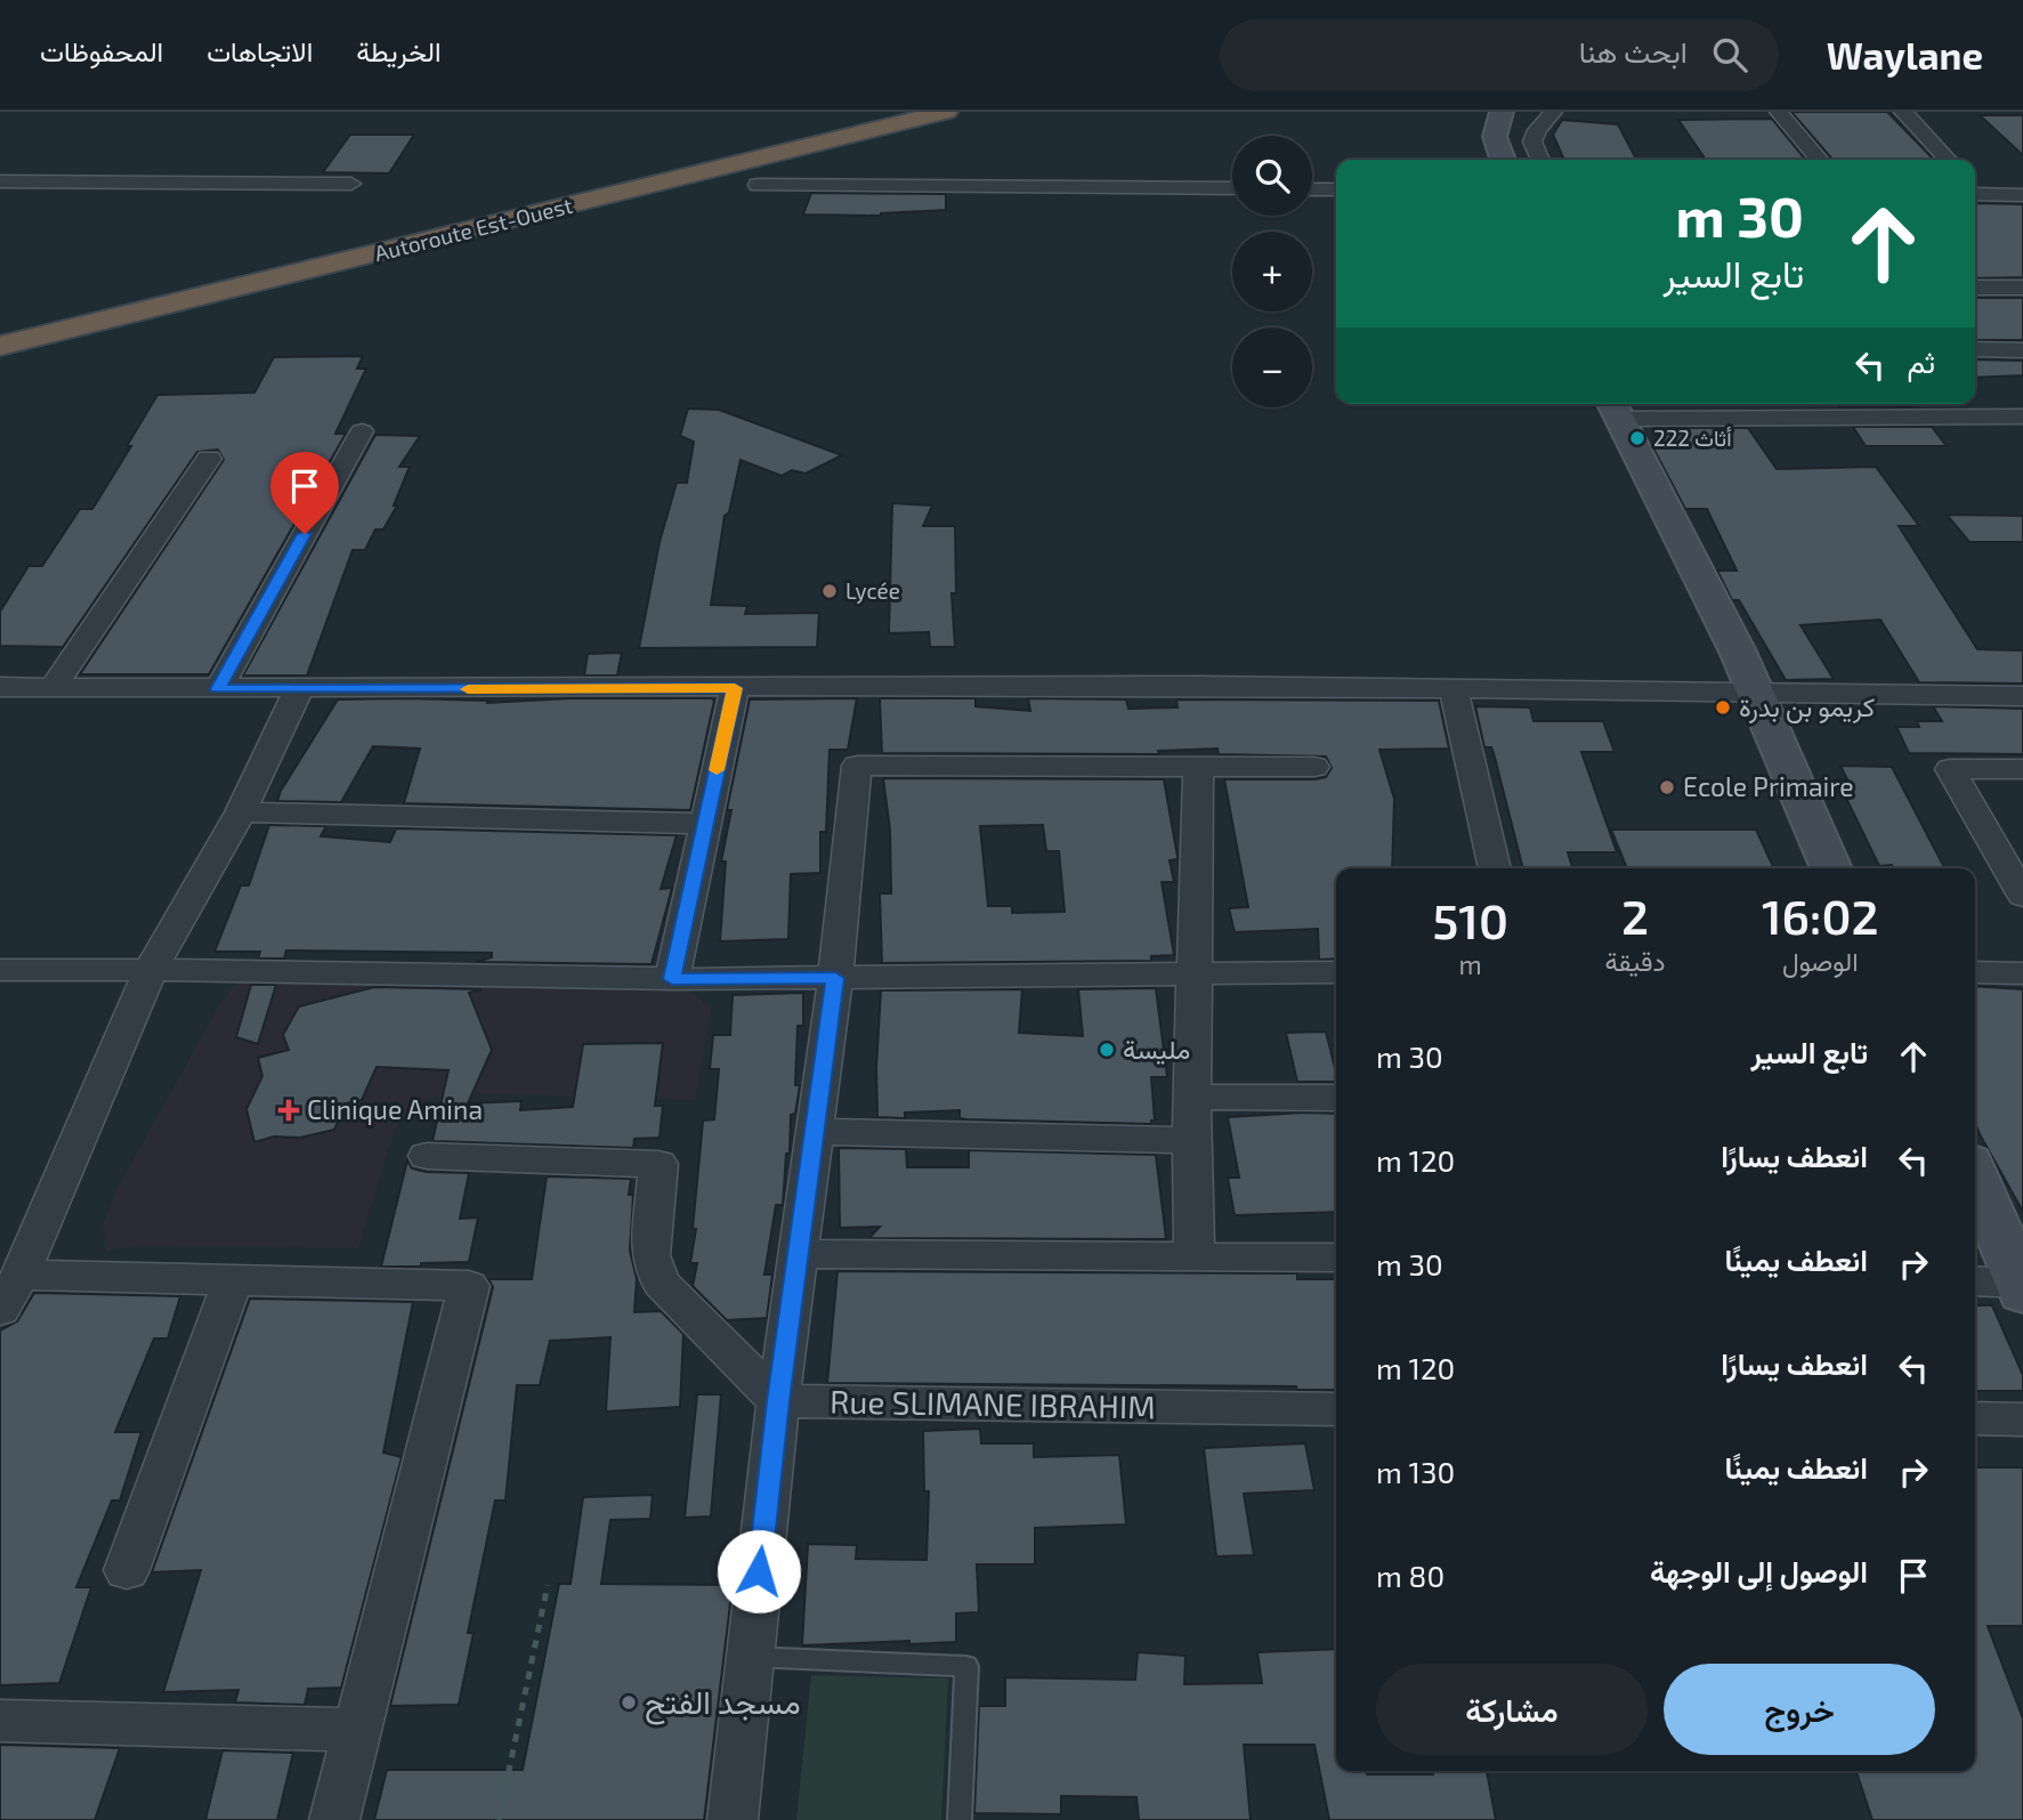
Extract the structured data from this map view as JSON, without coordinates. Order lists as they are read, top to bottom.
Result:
{
  "streets": {
    "highway": ["Autoroute Est-Ouest"],
    "street": ["Rue SLIMANE IBRAHIM"]
  },
  "places": {
    "other": [
      "أثاث 222",
      "Lycée",
      "كريمو بن بدرة",
      "Ecole Primaire",
      "مليسة",
      "مسجد الفتح"
    ],
    "health": ["Clinique Amina"]
  },
  "page": {
    "header": "Waylane",
    "search": "ابحث هنا",
    "nav": ["الخريطة", "الاتجاهات", "المحفوظات"],
    "map_buttons": ["+", "−"],
    "turn": ["30 m", "تابع السير"],
    "then": "ثم",
    "eta": [
      "16:02",
      "الوصول",
      "2",
      "دقيقة",
      "510",
      "m"
    ],
    "list": [
      {
        "name": "تابع السير",
        "value": "30 m"
      },
      {
        "name": "انعطف يسارًا",
        "value": "120 m"
      },
      {
        "name": "انعطف يمينًا",
        "value": "30 m"
      },
      {
        "name": "انعطف يسارًا",
        "value": "120 m"
      },
      {
        "name": "انعطف يمينًا",
        "value": "130 m"
      },
      {
        "name": "الوصول إلى الوجهة",
        "value": "80 m"
      }
    ],
    "buttons": ["خروج", "مشاركة"]
  }
}
